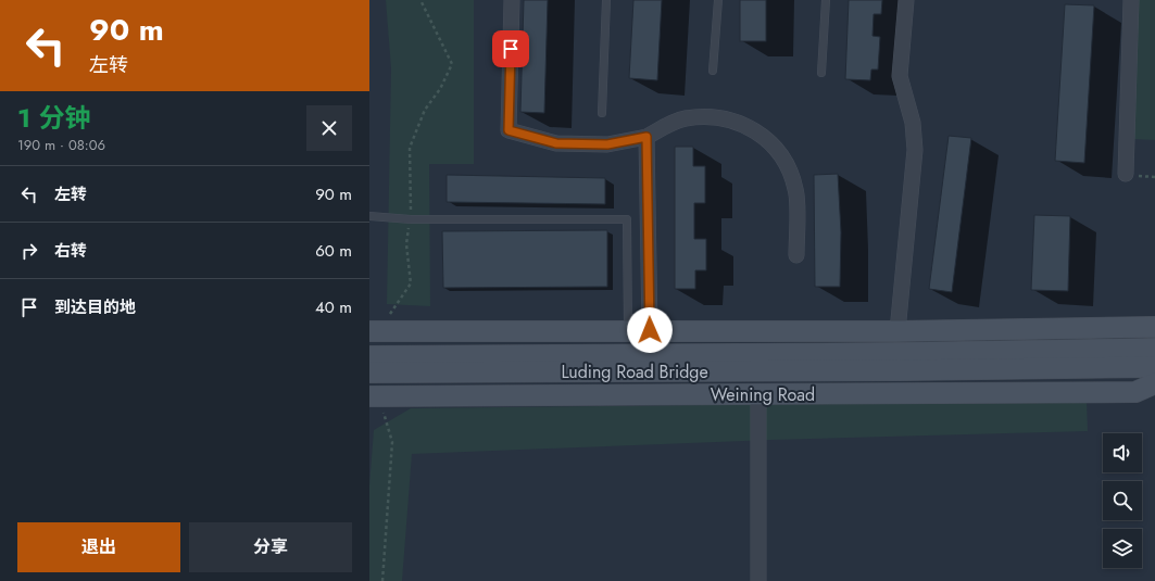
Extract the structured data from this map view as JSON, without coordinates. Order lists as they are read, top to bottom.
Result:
{
  "streets": {
    "main road": ["Luding Road Bridge", "Weining Road"]
  },
  "page": {
    "turn": ["90 m", "左转"],
    "heading": ["1 分钟", "190 m · 08:06"],
    "list": [
      {
        "name": "左转",
        "value": "90 m"
      },
      {
        "name": "右转",
        "value": "60 m"
      },
      {
        "name": "到达目的地",
        "value": "40 m"
      }
    ],
    "buttons": ["退出", "分享"]
  }
}
